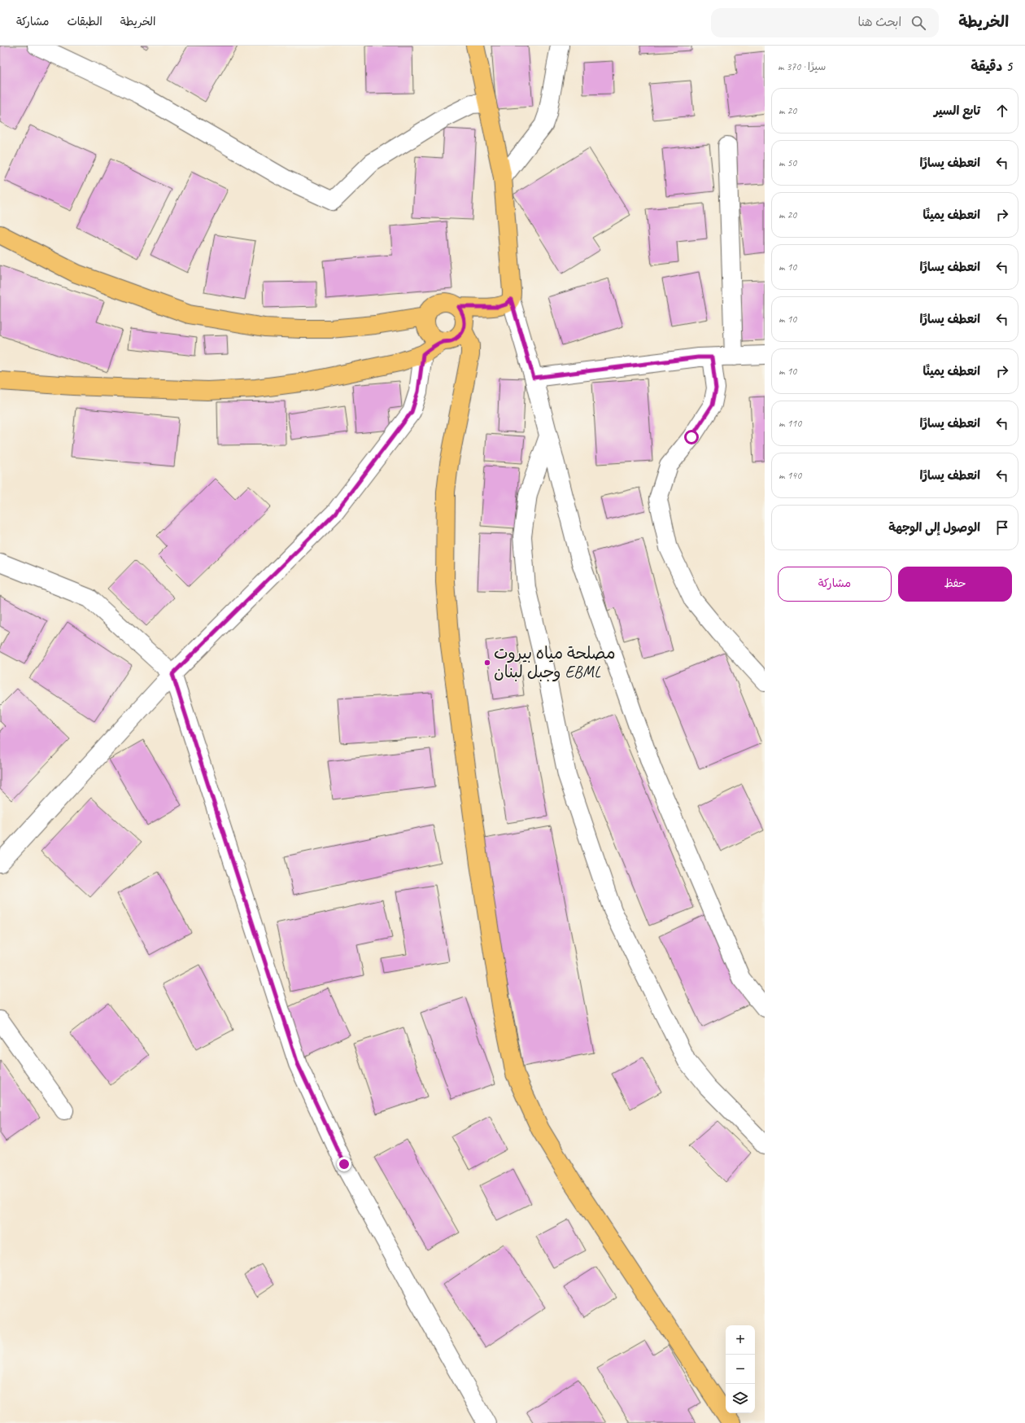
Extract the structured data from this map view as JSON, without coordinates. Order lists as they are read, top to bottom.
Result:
{
  "places": ["مصلحة مياه بيروت وجبل لبنان EBML"],
  "page": {
    "header": "الخريطة",
    "search": "ابحث هنا",
    "nav": ["الخريطة", "الطبقات", "مشاركة"],
    "heading": ["5 دقيقة", "سيرًا · 370 m"],
    "list": [
      ["تابع السير", "20 m"],
      ["انعطف يسارًا", "50 m"],
      ["انعطف يمينًا", "20 m"],
      ["انعطف يسارًا", "10 m"],
      ["انعطف يسارًا", "10 m"],
      ["انعطف يمينًا", "10 m"],
      ["انعطف يسارًا", "110 m"],
      ["انعطف يسارًا", "140 m"],
      "الوصول إلى الوجهة"
    ],
    "buttons": ["حفظ", "مشاركة"],
    "map_buttons": ["+", "−"]
  }
}
